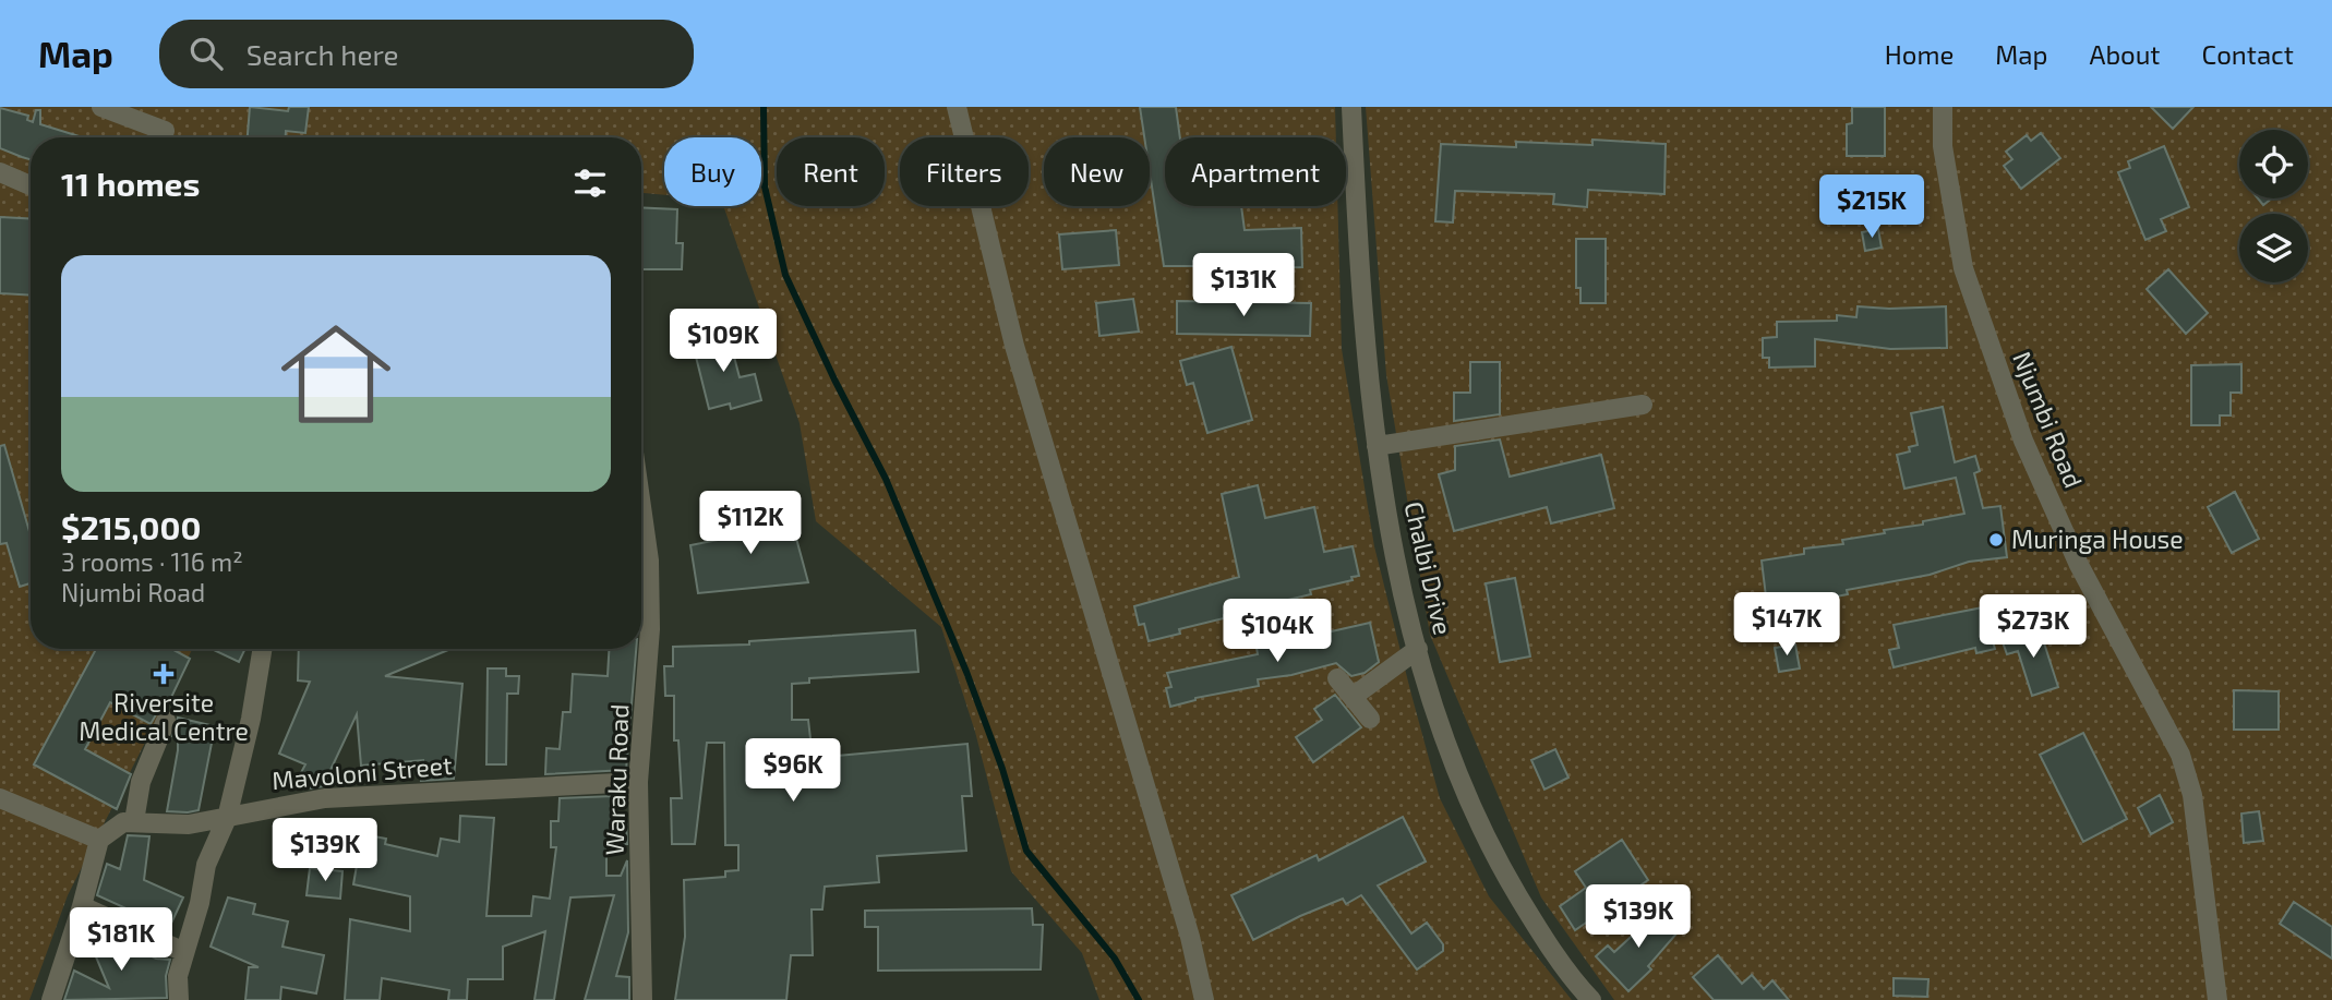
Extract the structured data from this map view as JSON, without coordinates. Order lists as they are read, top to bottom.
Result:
{
  "streets": {
    "street": [
      "Njumbi Road",
      "Chalbi Drive",
      "Mavoloni Street",
      "Waraku Road"
    ]
  },
  "crossings": [
    ["Mavoloni Street", "Waraku Road"]
  ],
  "places": {
    "other": ["Muringa House"],
    "health": ["Riversite Medical Centre"]
  },
  "page": {
    "header": "Map",
    "search": "Search here",
    "nav": [
      "Home",
      "Map",
      "About",
      "Contact"
    ],
    "chip": [
      "Buy",
      "Rent",
      "Filters",
      "New",
      "Apartment"
    ],
    "heading": "11 homes",
    "price": [
      "$215K",
      "$131K",
      "$109K",
      "$112K",
      "$147K",
      "$273K",
      "$104K",
      "$96K",
      "$139K",
      "$139K",
      "$181K"
    ],
    "list": [
      {
        "name": "$215,000",
        "note": "3 rooms · 116 m² · Njumbi Road"
      }
    ]
  }
}
